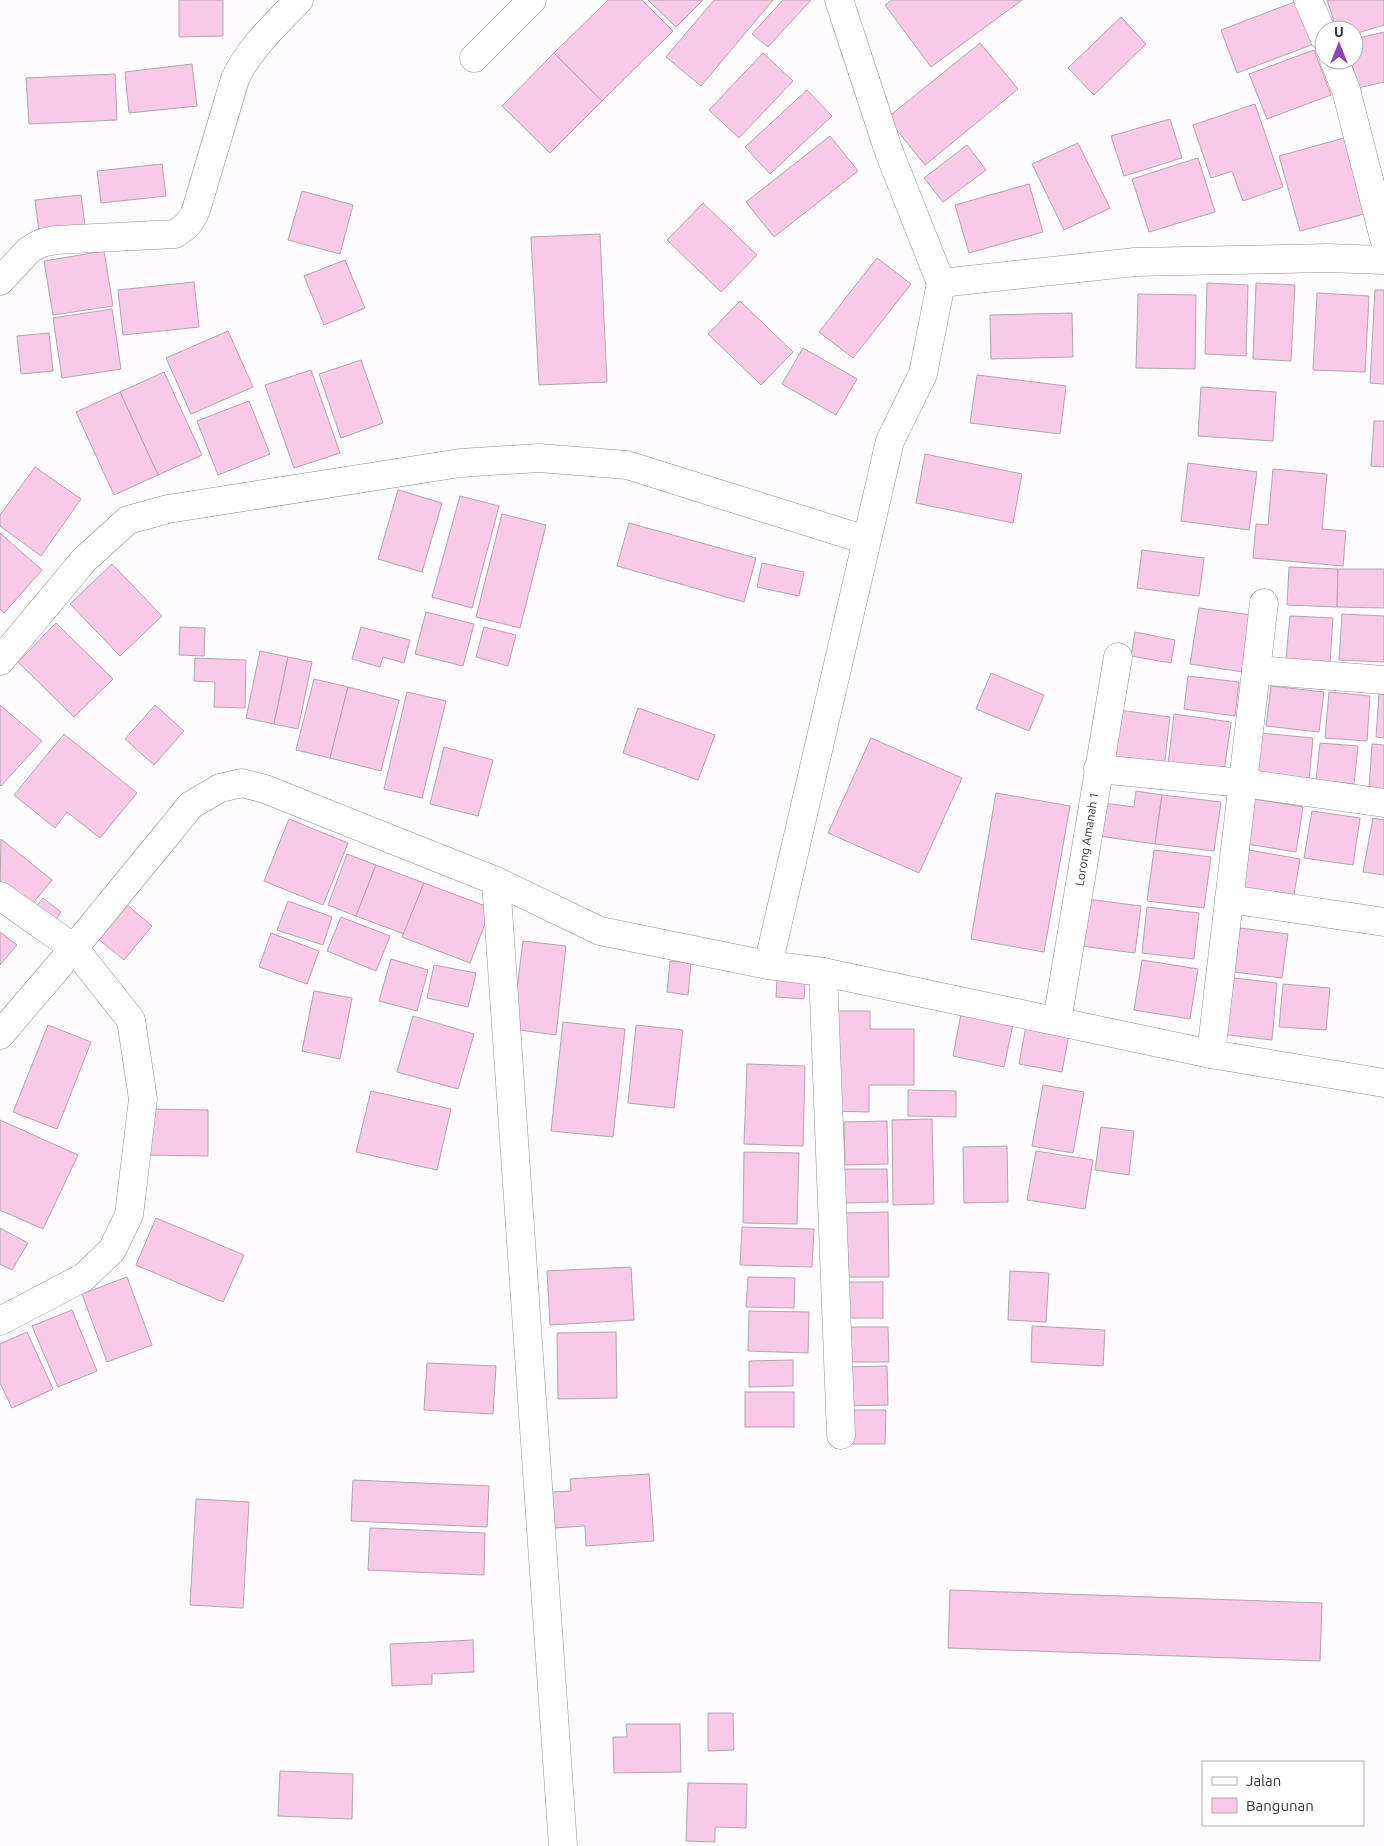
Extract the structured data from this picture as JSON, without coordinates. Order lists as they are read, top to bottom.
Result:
{
  "streets": {
    "street": ["Lorong Amanah 1"]
  },
  "legend": ["Jalan", "Bangunan"],
  "north": "top"
}
